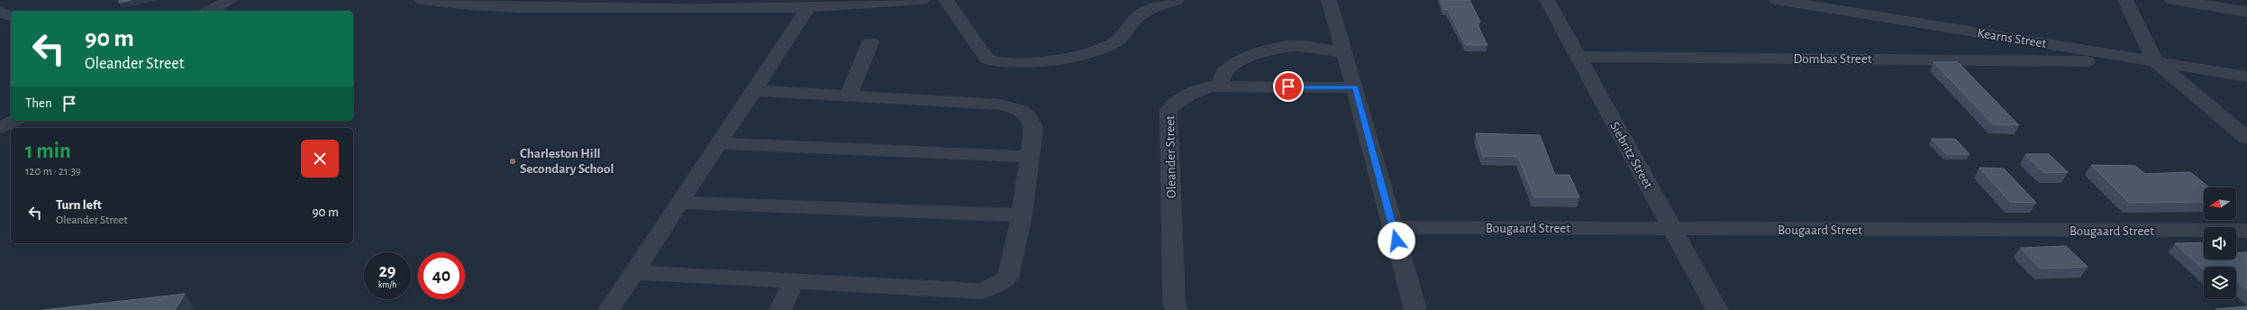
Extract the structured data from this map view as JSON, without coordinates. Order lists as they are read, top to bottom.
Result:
{
  "streets": {
    "street": [
      "Kearns Street",
      "Dombas Street",
      "Siebritz Street",
      "Oleander Street",
      "Bougaard Street"
    ]
  },
  "crossings": [
    ["Dombas Street", "Siebritz Street"],
    ["Siebritz Street", "Bougaard Street"]
  ],
  "places": ["Charleston Hill Secondary School"],
  "north": "left",
  "page": {
    "turn": ["90 m", "Oleander Street"],
    "then": "Then",
    "heading": ["1 min", "120 m · 21:39"],
    "list": [
      {
        "name": "Turn left",
        "note": "Oleander Street",
        "value": "90 m"
      }
    ],
    "speed": "29 km/h",
    "limit": "40"
  }
}
